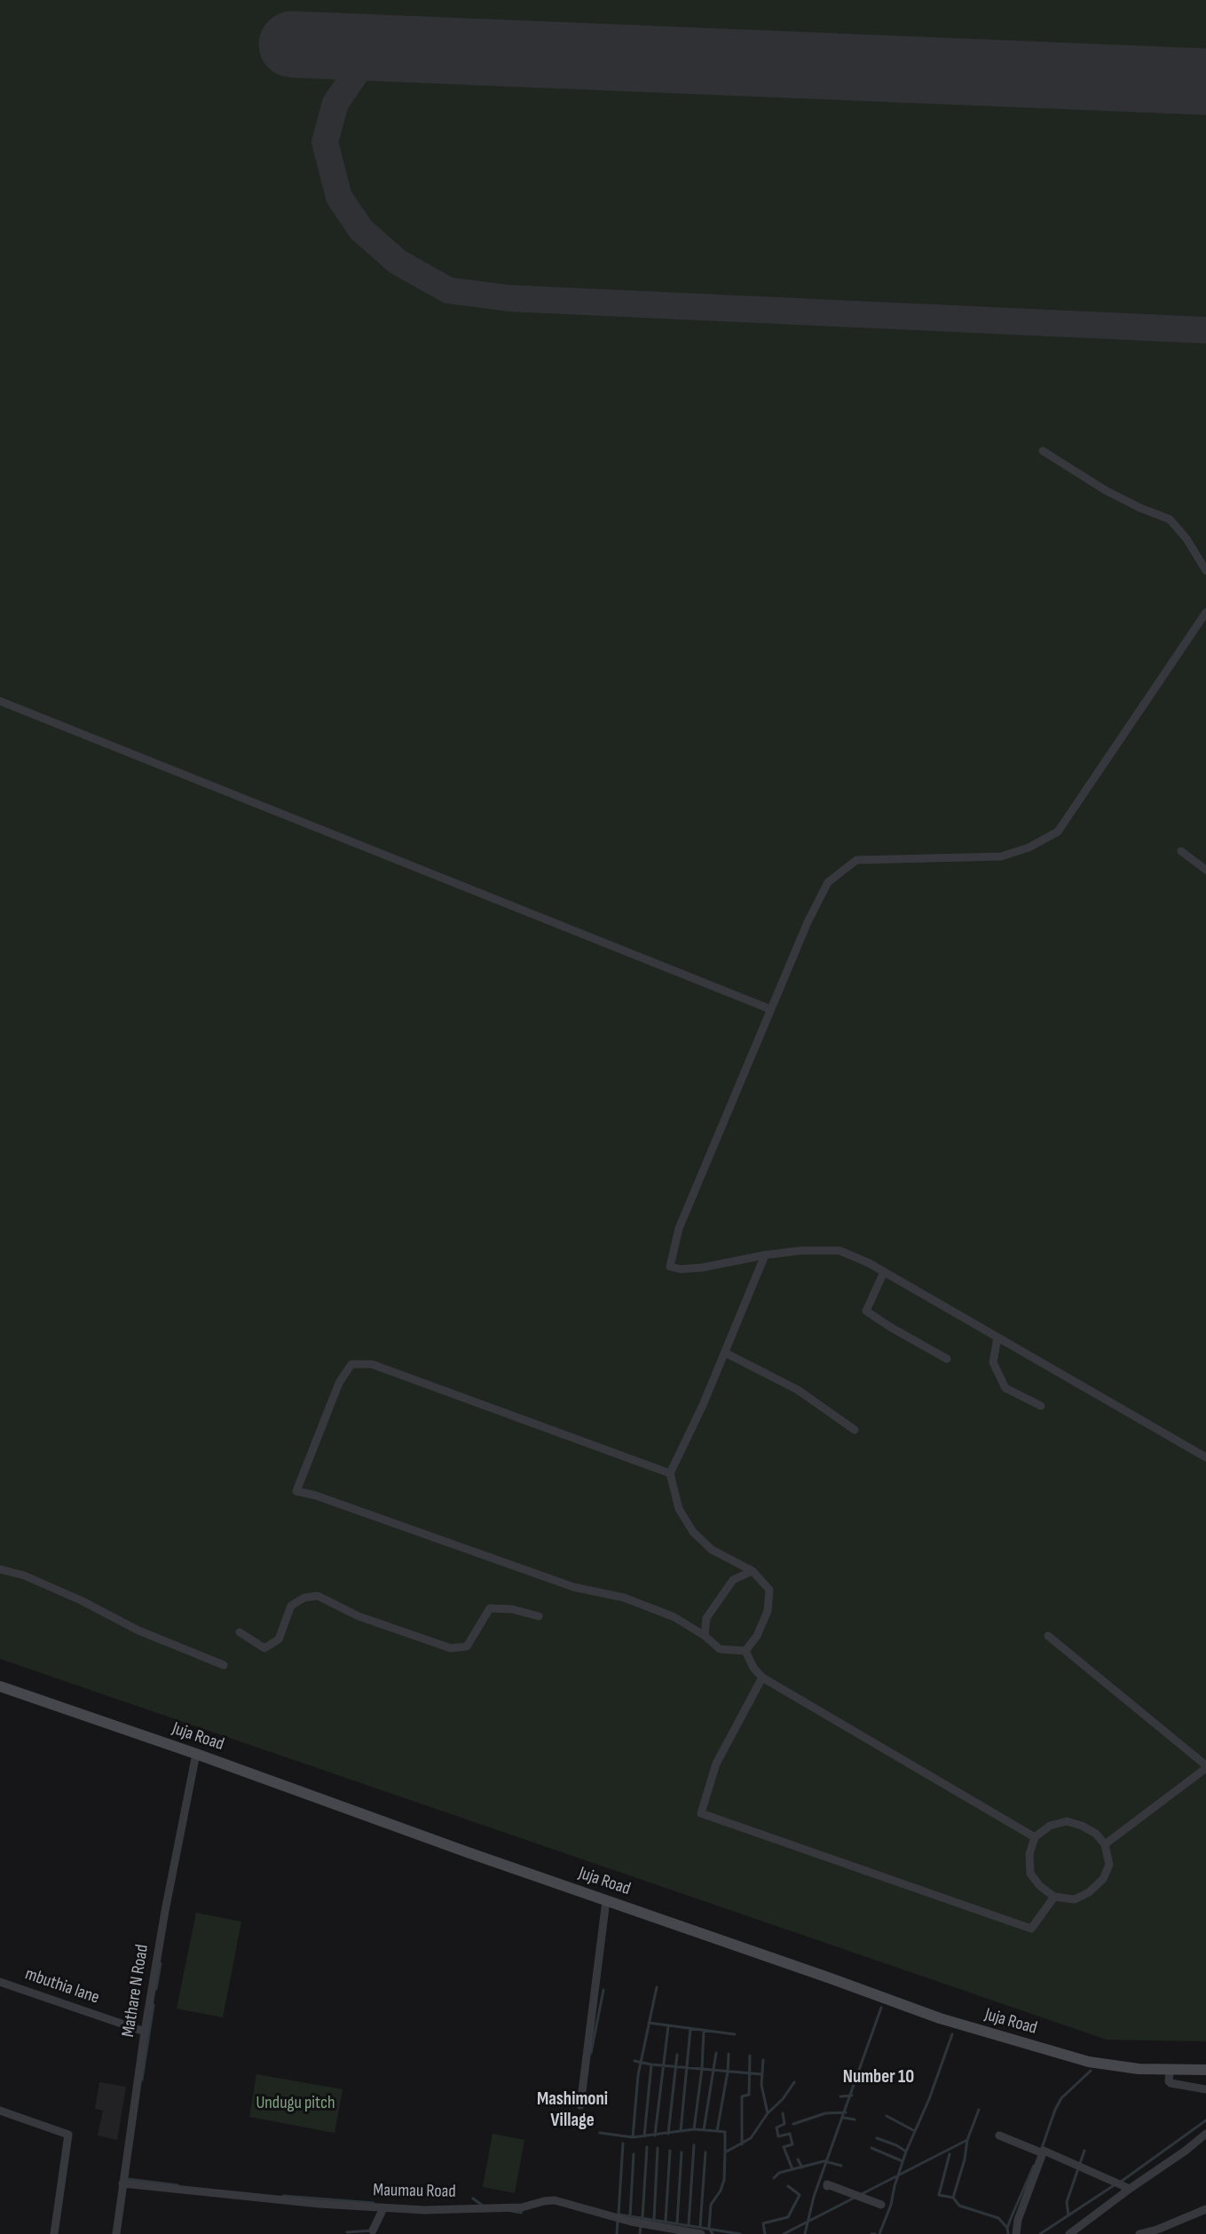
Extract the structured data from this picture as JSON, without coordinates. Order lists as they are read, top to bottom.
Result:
{
  "streets": {
    "main road": ["Juja Road"],
    "street": ["mbuthia lane", "Mathare N Road", "Maumau Road"]
  },
  "crossings": [
    ["Juja Road", "Mathare N Road"],
    ["mbuthia lane", "Mathare N Road"],
    ["Mathare N Road", "Maumau Road"]
  ],
  "districts": ["Number 10", "Mashimoni Village"],
  "parks": ["Undugu pitch"]
}
